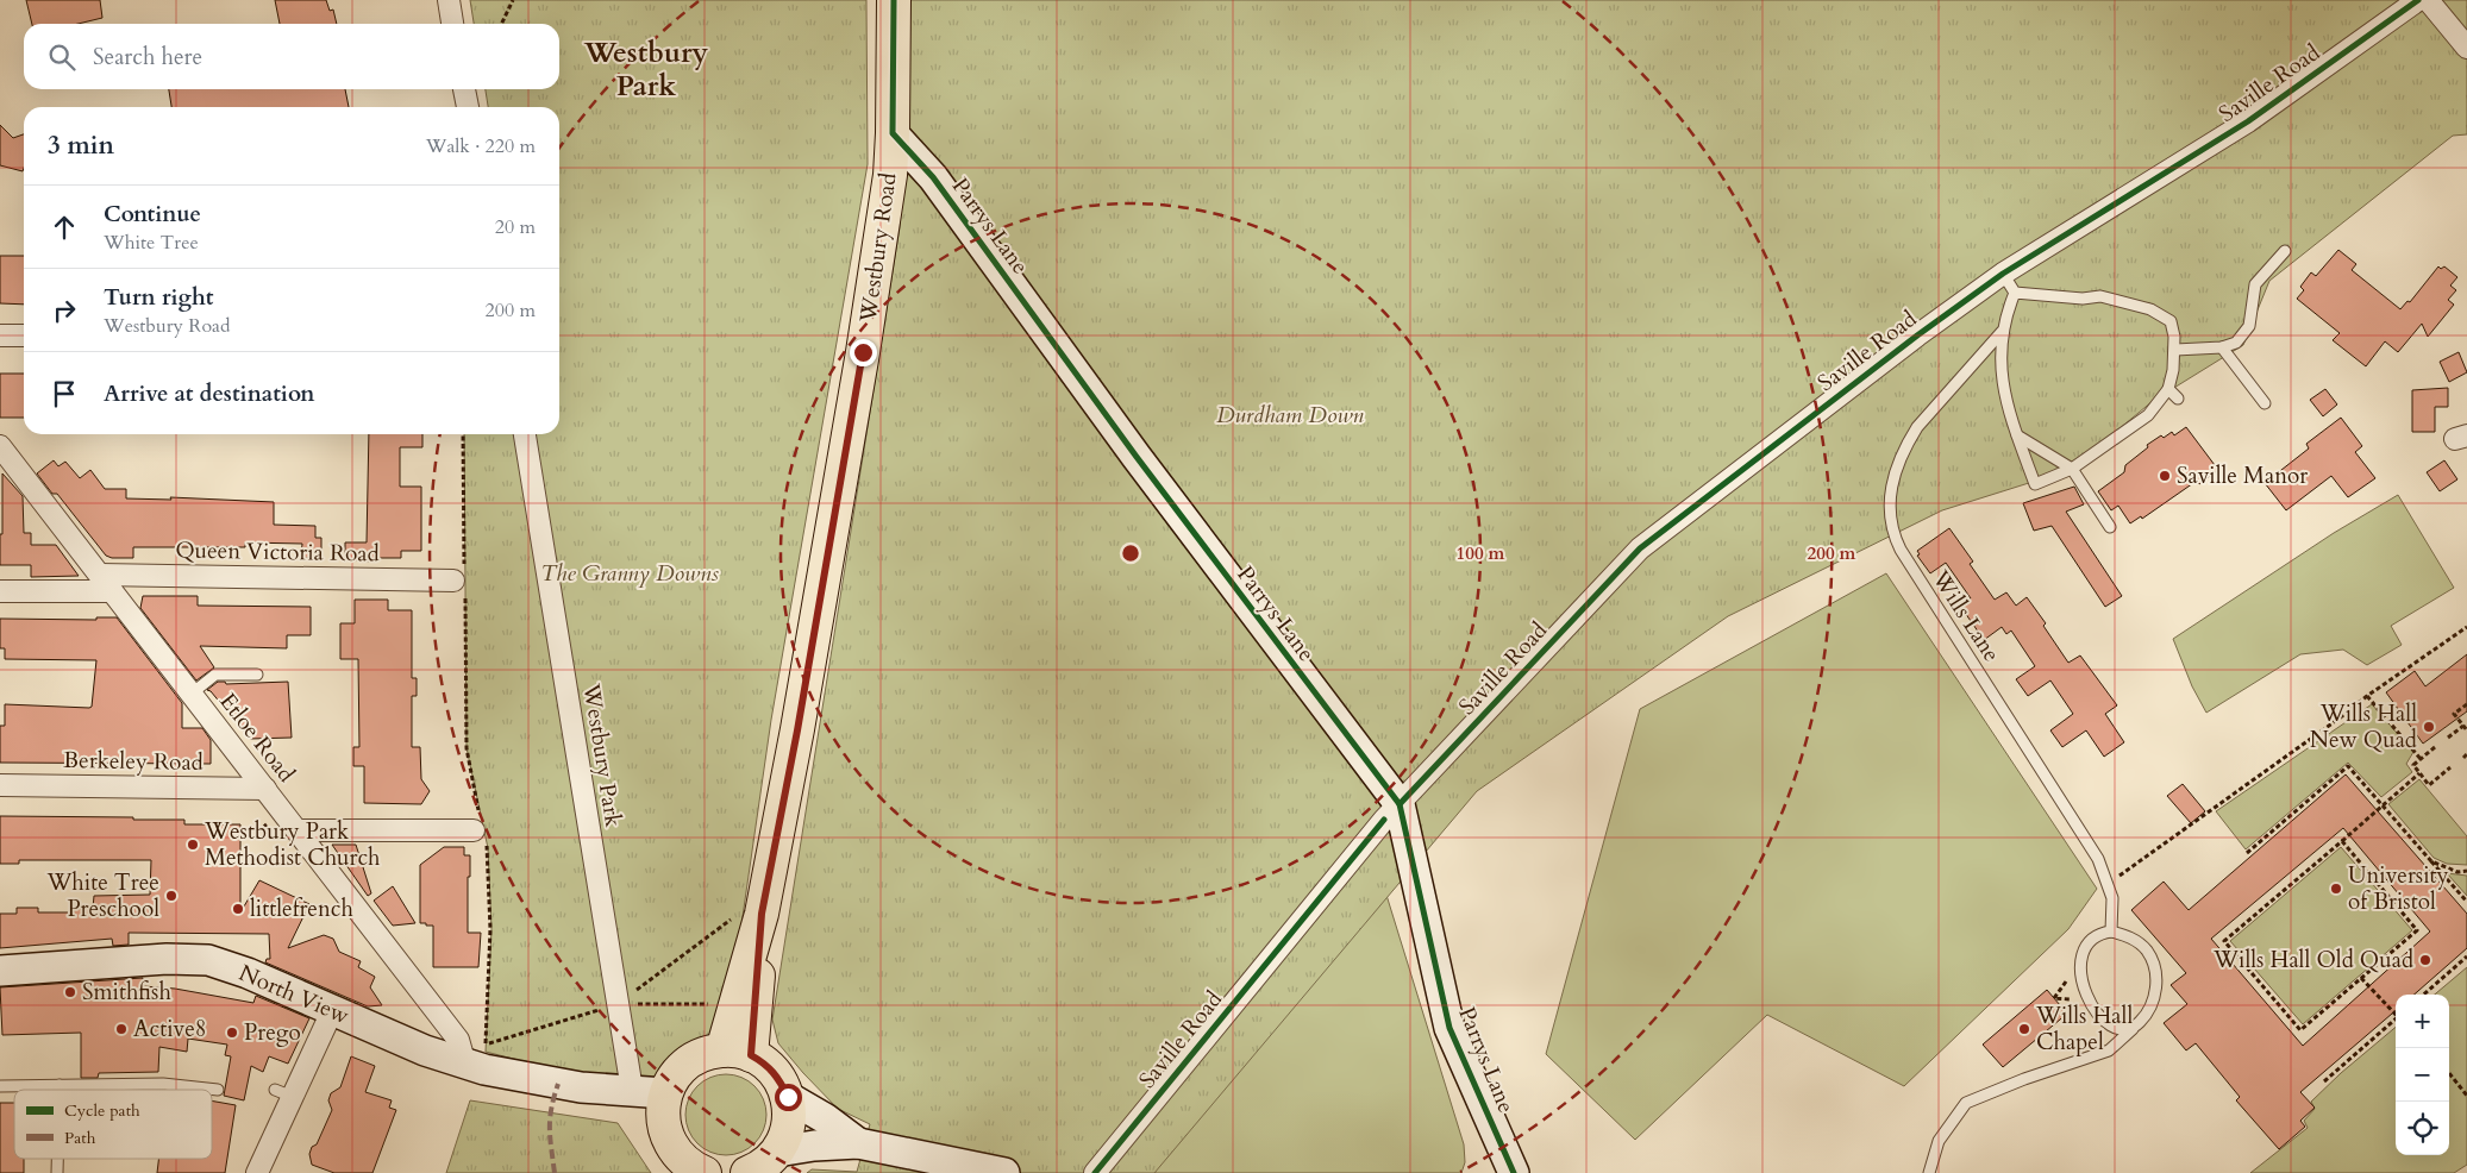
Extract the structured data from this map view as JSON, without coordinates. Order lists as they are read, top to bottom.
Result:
{
  "streets": {
    "main road": ["Parrys Lane", "Westbury Road", "North View"],
    "street": [
      "Saville Road",
      "Queen Victoria Road",
      "Etloe Road",
      "Westbury Park",
      "Berkeley Road"
    ],
    "lane": ["Wills Lane"]
  },
  "crossings": [
    ["Saville Road", "Parrys Lane"],
    ["Parrys Lane", "Westbury Road"],
    ["Queen Victoria Road", "Etloe Road"],
    ["Etloe Road", "Berkeley Road"],
    ["Etloe Road", "North View"],
    ["Westbury Park", "North View"]
  ],
  "districts": ["Westbury Park"],
  "parks": ["Durdham Down", "The Granny Downs"],
  "places": [
    "Saville Manor",
    "Wills Hall New Quad",
    "Westbury Park Methodist Church",
    "University of Bristol",
    "White Tree Preschool",
    "littlefrench",
    "Wills Hall Old Quad",
    "Smithfish",
    "Active8",
    "Wills Hall Chapel",
    "Prego"
  ],
  "legend": ["Cycle path", "Path"],
  "page": {
    "search": "Search here",
    "heading": ["3 min", "Walk · 220 m"],
    "list": [
      ["Continue", "White Tree", "20 m"],
      ["Turn right", "Westbury Road", "200 m"],
      "Arrive at destination"
    ],
    "map_buttons": ["+", "−"]
  },
  "rings": ["100 m", "200 m"]
}
